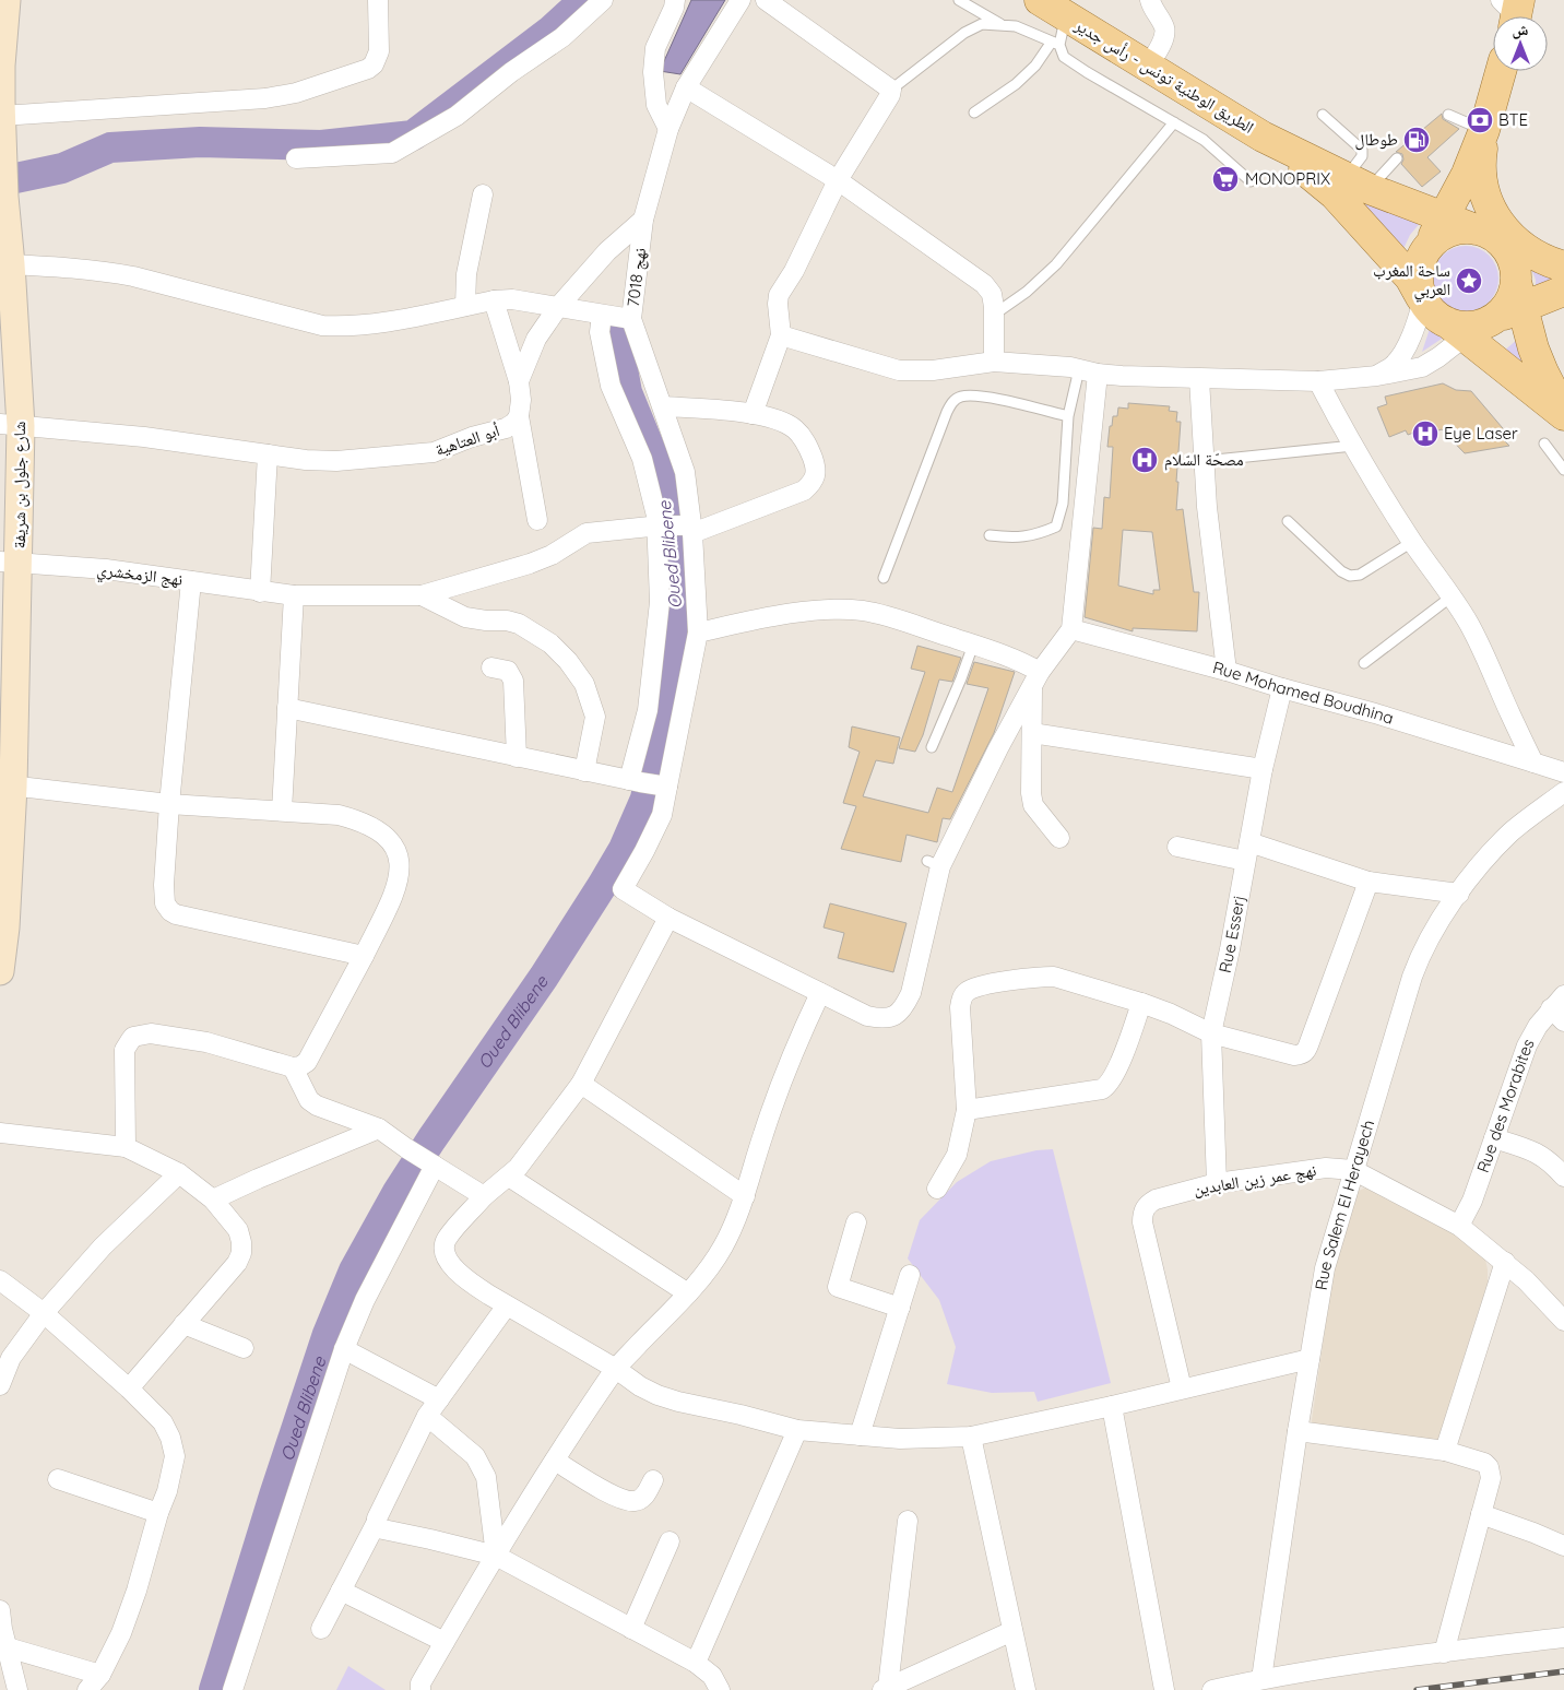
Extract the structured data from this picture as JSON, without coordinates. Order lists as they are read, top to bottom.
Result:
{
  "streets": {
    "main road": ["الطريق الوطنية تونس - رأس جدير", "شارع جلول بن شريفة"],
    "street": [
      "نهج 7018",
      "أبو العتاهية",
      "نهج الزمخشري",
      "Rue Mohamed Boudhina",
      "Rue Esserj",
      "Rue des Morabites",
      "نهج عمر زين العابدين",
      "Rue Salem El Herayech"
    ]
  },
  "crossings": [
    ["نهج 7018", "أبو العتاهية"],
    ["أبو العتاهية", "شارع جلول بن شريفة"],
    ["شارع جلول بن شريفة", "نهج الزمخشري"],
    ["Rue Mohamed Boudhina", "Rue Esserj"],
    ["Rue Esserj", "نهج عمر زين العابدين"],
    ["Rue des Morabites", "نهج عمر زين العابدين"],
    ["نهج عمر زين العابدين", "Rue Salem El Herayech"]
  ],
  "water": ["Oued Blibene"],
  "places": {
    "bank": ["BTE"],
    "fuel station": ["طوطال"],
    "supermarket": ["MONOPRIX"],
    "place": ["ساحة المغرب العربي"],
    "hospital": ["Eye Laser", "مصحّة السّلام"]
  },
  "north": "top"
}
